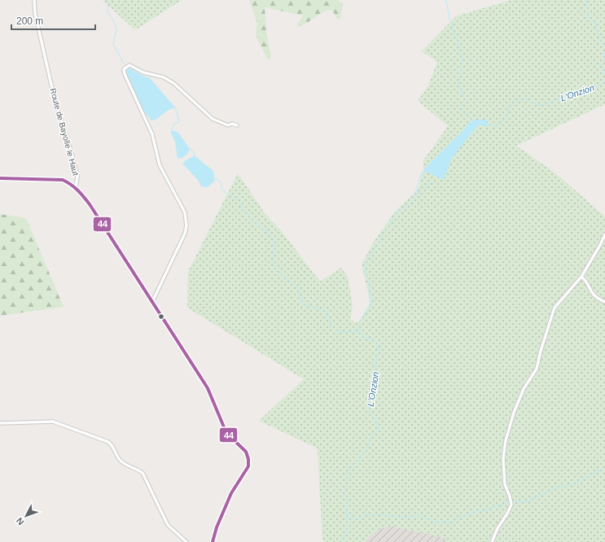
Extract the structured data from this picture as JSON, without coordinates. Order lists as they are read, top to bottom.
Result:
{
  "streets": {
    "street": ["Route de Bayolle le Haut"]
  },
  "water": ["L'Onzion"],
  "lines": ["transit line 44"],
  "scale_bar": "200 m",
  "north": "bottom left"
}
